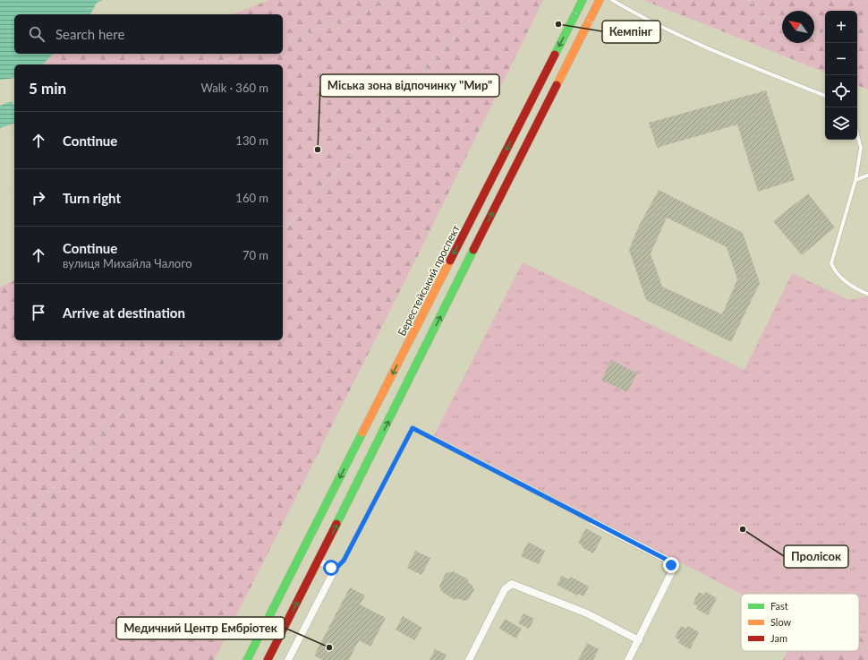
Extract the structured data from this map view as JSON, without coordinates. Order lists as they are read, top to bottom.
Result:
{
  "streets": {
    "highway": ["Берестейський проспект"]
  },
  "places": [
    "Кемпінг",
    "Міська зона відпочинку \"Мир\"",
    "Пролісок",
    "Медичний Центр Ембріотек"
  ],
  "legend": ["Fast", "Slow", "Jam"],
  "north": "top left",
  "page": {
    "map_buttons": ["+", "−"],
    "search": "Search here",
    "heading": ["5 min", "Walk · 360 m"],
    "list": [
      ["Continue", "130 m"],
      ["Turn right", "160 m"],
      ["Continue", "вулиця Михайла Чалого", "70 m"],
      "Arrive at destination"
    ]
  }
}
